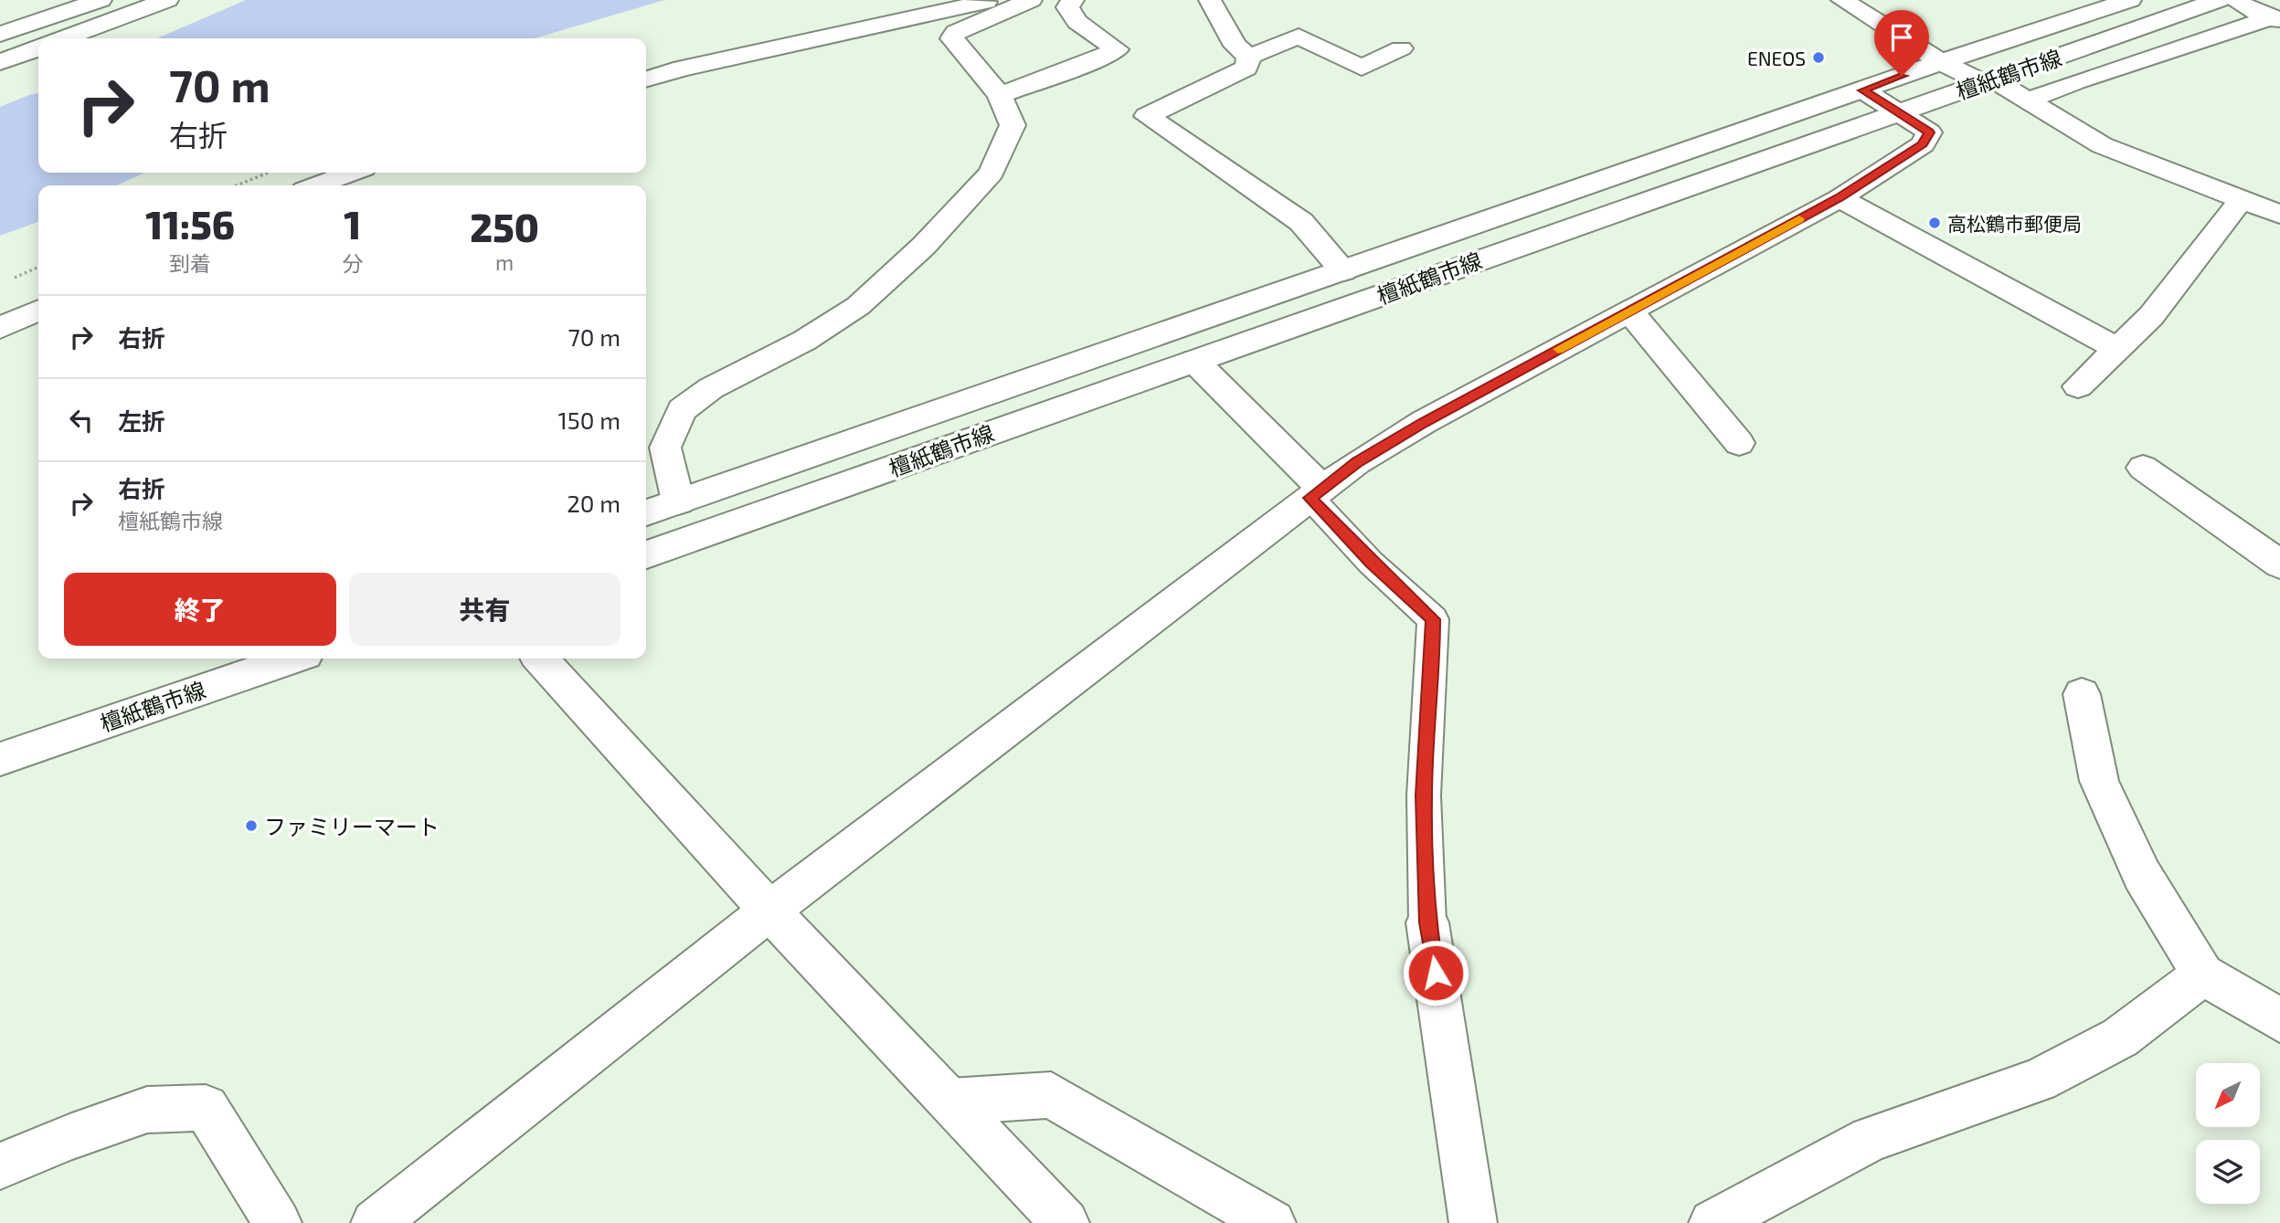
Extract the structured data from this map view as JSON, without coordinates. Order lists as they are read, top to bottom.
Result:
{
  "streets": {
    "street": ["檀紙鶴市線"]
  },
  "places": ["ENEOS", "高松鶴市郵便局", "ファミリーマート"],
  "north": "bottom left",
  "page": {
    "turn": ["70 m", "右折"],
    "eta": [
      "11:56",
      "到着",
      "1",
      "分",
      "250",
      "m"
    ],
    "list": [
      {
        "name": "右折",
        "value": "70 m"
      },
      {
        "name": "左折",
        "value": "150 m"
      },
      {
        "name": "右折",
        "note": "檀紙鶴市線",
        "value": "20 m"
      }
    ],
    "buttons": ["終了", "共有"]
  }
}
